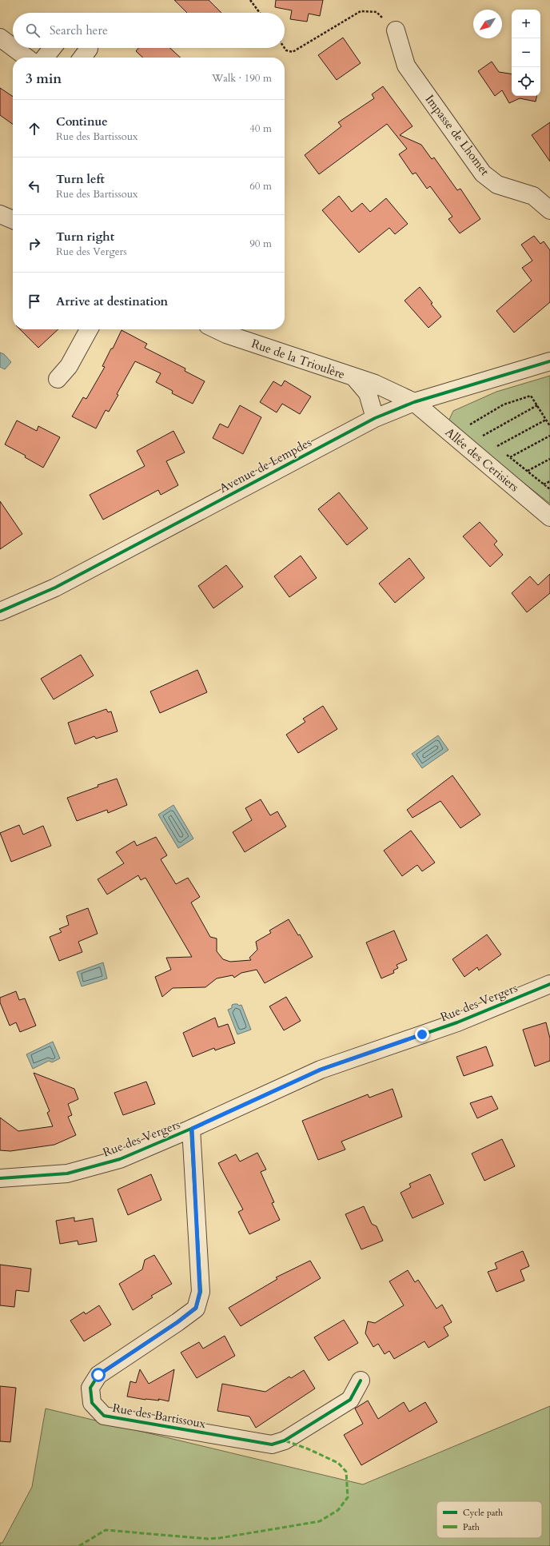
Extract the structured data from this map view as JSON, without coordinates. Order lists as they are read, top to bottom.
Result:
{
  "streets": {
    "street": [
      "Impasse de Lhomet",
      "Rue de la Trioulère",
      "Allée des Cerisiers",
      "Avenue de Lempdes",
      "Rue des Vergers",
      "Rue des Bartissoux"
    ]
  },
  "crossings": [
    ["Rue de la Trioulère", "Allée des Cerisiers"],
    ["Rue de la Trioulère", "Avenue de Lempdes"],
    ["Allée des Cerisiers", "Avenue de Lempdes"],
    ["Rue des Vergers", "Rue des Bartissoux"]
  ],
  "legend": ["Cycle path", "Path"],
  "north": "bottom left",
  "page": {
    "map_buttons": ["+", "−"],
    "search": "Search here",
    "heading": ["3 min", "Walk · 190 m"],
    "list": [
      ["Continue", "Rue des Bartissoux", "40 m"],
      ["Turn left", "Rue des Bartissoux", "60 m"],
      ["Turn right", "Rue des Vergers", "90 m"],
      "Arrive at destination"
    ]
  }
}
